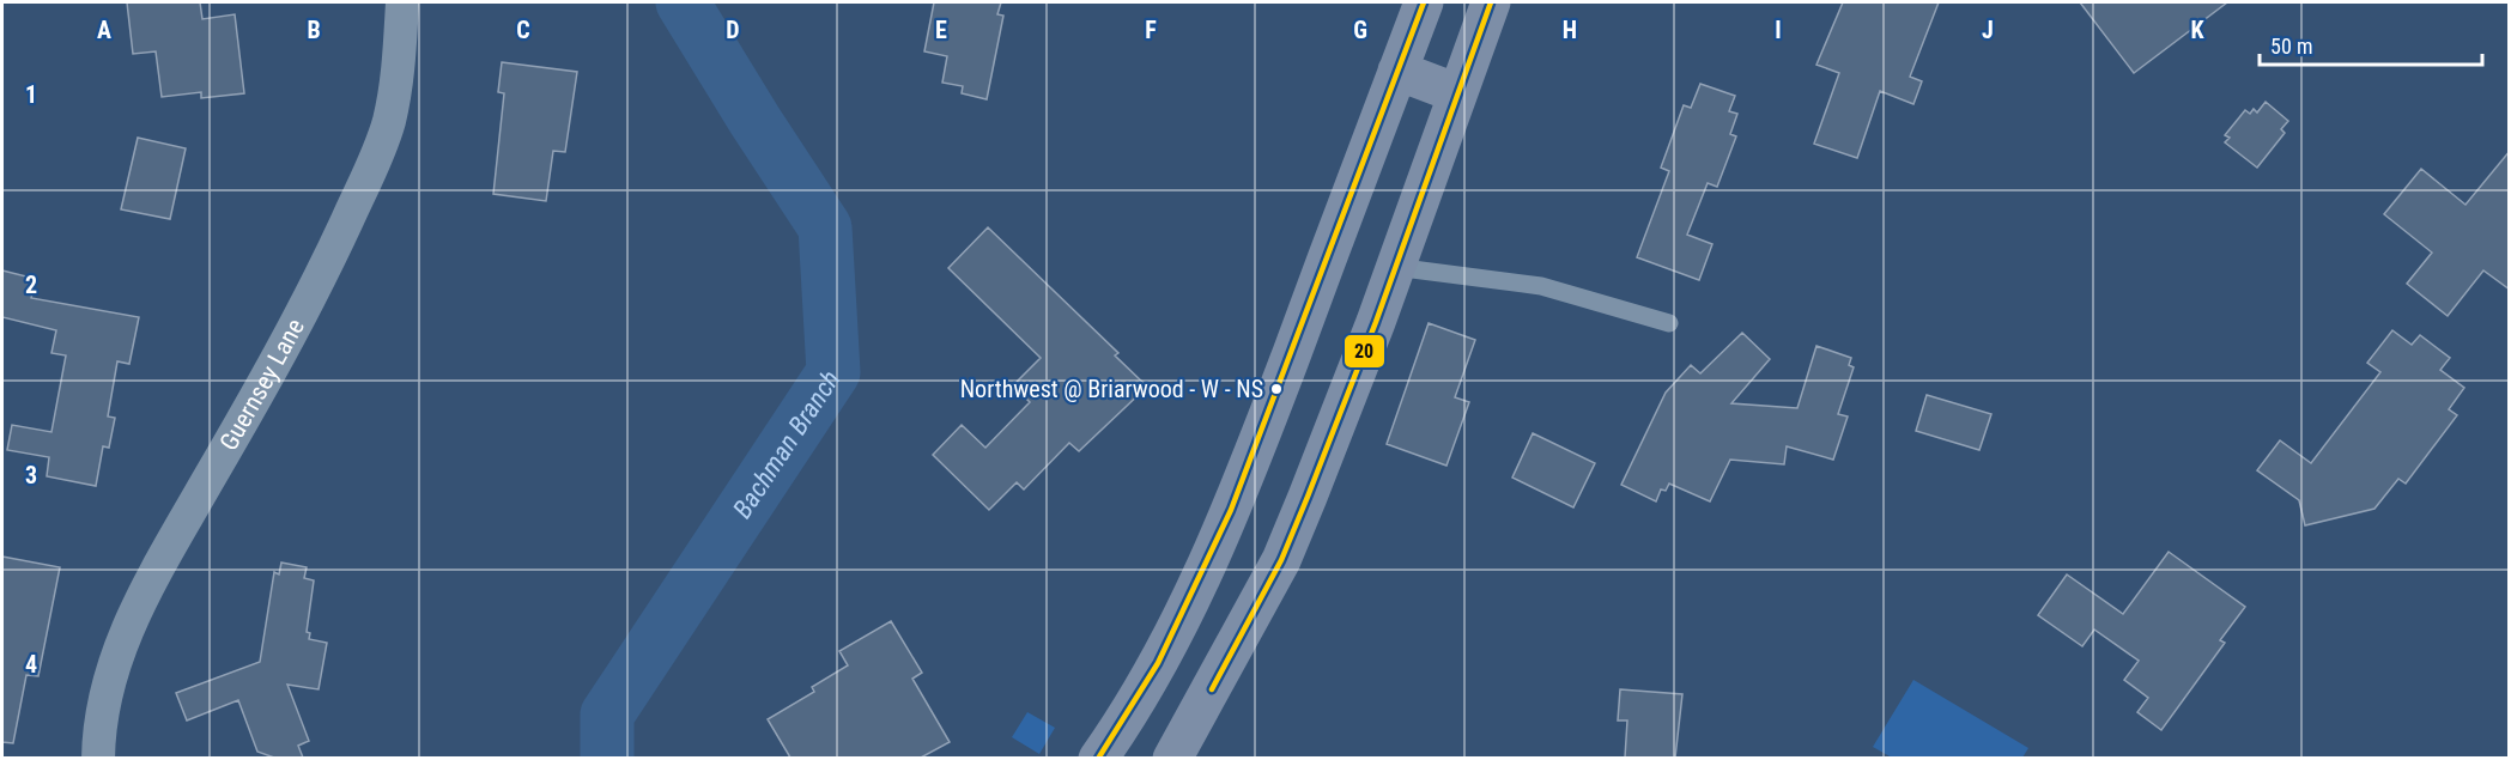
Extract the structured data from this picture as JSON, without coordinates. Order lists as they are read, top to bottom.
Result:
{
  "streets": {
    "street": ["Guernsey Lane"]
  },
  "water": ["Bachman Branch"],
  "places": ["Northwest @ Briarwood - W - NS"],
  "lines": ["transit line 20"],
  "scale_bar": "50 m",
  "grid": {
    "columns": [
      "A",
      "B",
      "C",
      "D",
      "E",
      "F",
      "G",
      "H",
      "I",
      "J",
      "K"
    ],
    "rows": [
      "1",
      "2",
      "3",
      "4"
    ]
  }
}
